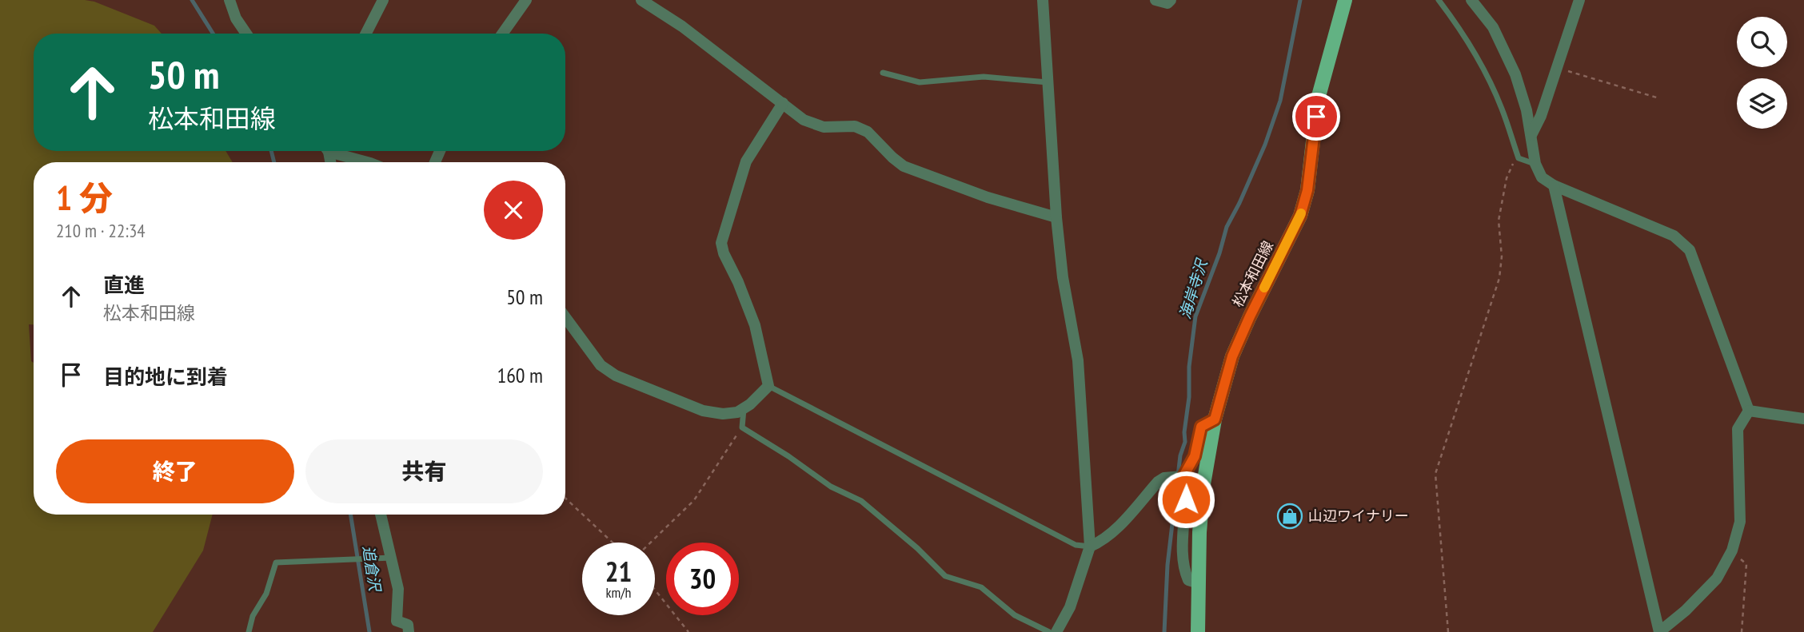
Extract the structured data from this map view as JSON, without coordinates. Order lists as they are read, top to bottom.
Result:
{
  "streets": {
    "main road": ["松本和田線"]
  },
  "water": ["海岸寺沢", "追倉沢"],
  "places": {
    "shop": ["山辺ワイナリー"]
  },
  "page": {
    "turn": ["50 m", "松本和田線"],
    "heading": ["1 分", "210 m · 22:34"],
    "list": [
      {
        "name": "直進",
        "note": "松本和田線",
        "value": "50 m"
      },
      {
        "name": "目的地に到着",
        "value": "160 m"
      }
    ],
    "buttons": ["終了", "共有"],
    "speed": "21 km/h",
    "limit": "30"
  }
}
